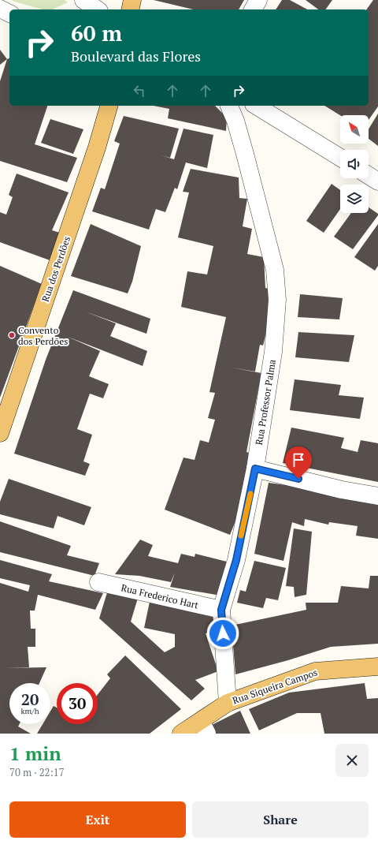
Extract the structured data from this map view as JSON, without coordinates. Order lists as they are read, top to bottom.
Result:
{
  "streets": {
    "main road": ["Rua dos Perdões", "Rua Siqueira Campos"],
    "street": ["Rua Professor Palma", "Rua Frederico Hart"]
  },
  "crossings": [
    ["Rua Professor Palma", "Rua Frederico Hart"],
    ["Rua Professor Palma", "Rua Siqueira Campos"]
  ],
  "places": ["Convento dos Perdões"],
  "north": "top left",
  "page": {
    "turn": ["60 m", "Boulevard das Flores"],
    "speed": "20 km/h",
    "limit": "30",
    "heading": ["1 min", "70 m · 22:17"],
    "buttons": ["Exit", "Share"]
  }
}
